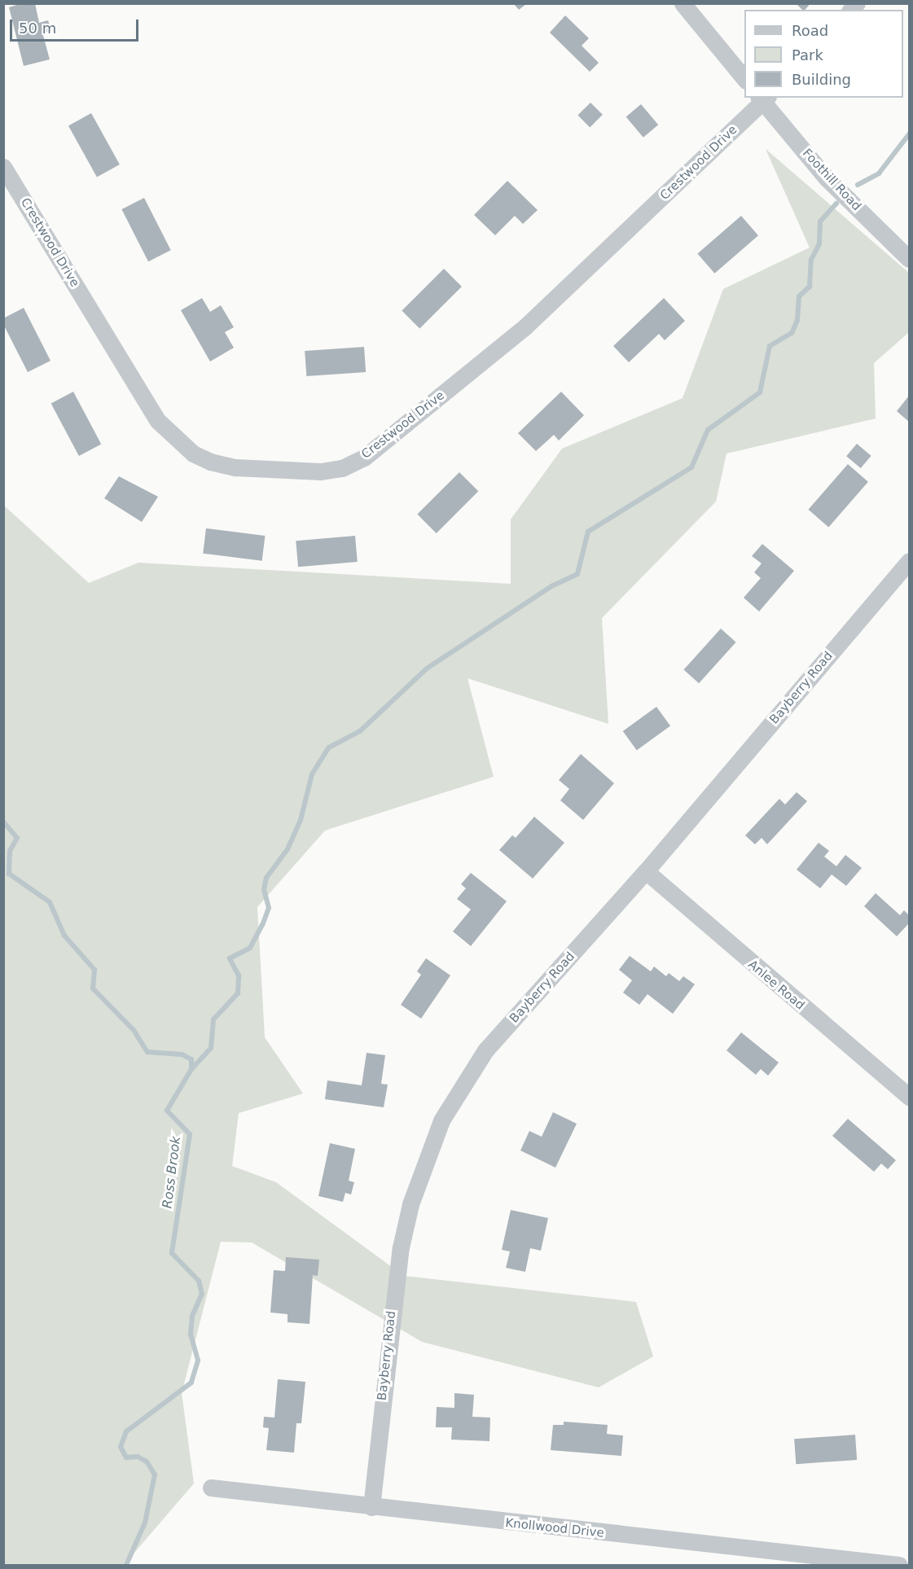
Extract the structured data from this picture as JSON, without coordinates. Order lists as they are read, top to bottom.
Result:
{
  "streets": {
    "street": [
      "Crestwood Drive",
      "Foothill Road",
      "Bayberry Road",
      "Anlee Road",
      "Knollwood Drive"
    ]
  },
  "crossings": [
    ["Crestwood Drive", "Foothill Road"],
    ["Bayberry Road", "Anlee Road"],
    ["Bayberry Road", "Knollwood Drive"]
  ],
  "water": ["Ross Brook"],
  "legend": ["Road", "Park", "Building"],
  "scale_bar": "50 m"
}
